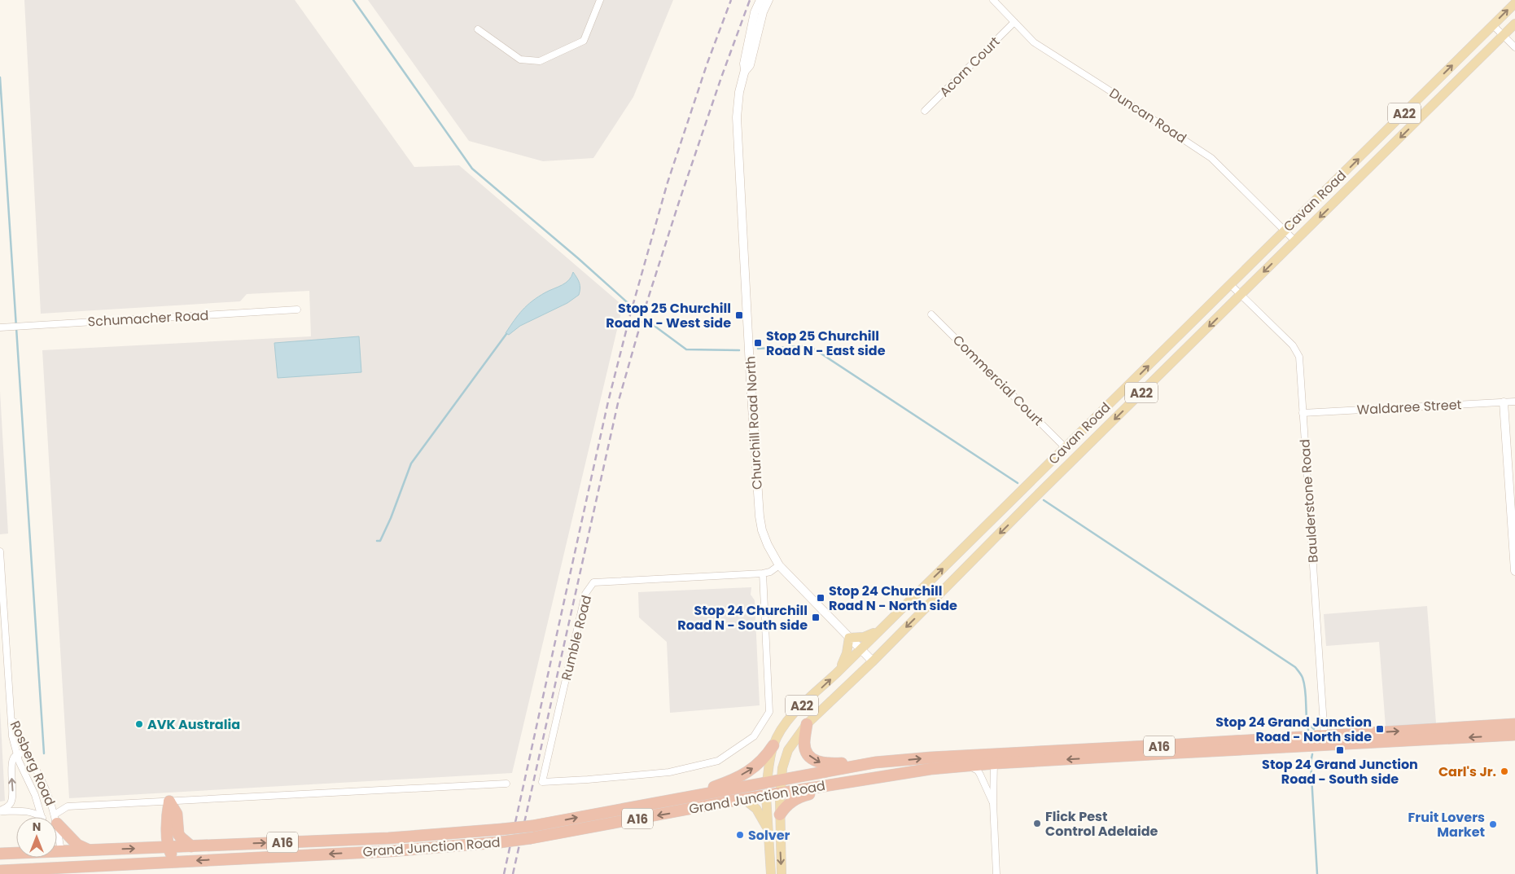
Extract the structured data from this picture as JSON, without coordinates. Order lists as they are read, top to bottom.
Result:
{
  "streets": {
    "highway": [
      "A22",
      "Cavan Road",
      "A16",
      "Grand Junction Road"
    ],
    "street": [
      "Acorn Court",
      "Duncan Road",
      "Schumacher Road",
      "Commercial Court",
      "Waldaree Street",
      "Churchill Road North",
      "Baulderstone Road",
      "Rumble Road",
      "Rosberg Road"
    ]
  },
  "crossings": [
    ["Acorn Court", "Duncan Road"],
    ["A22", "Cavan Road"],
    ["A22", "Grand Junction Road"],
    ["Duncan Road", "Cavan Road"],
    ["Cavan Road", "Commercial Court"],
    ["Cavan Road", "Churchill Road North"],
    ["Cavan Road", "Baulderstone Road"],
    ["Cavan Road", "Grand Junction Road"],
    ["Waldaree Street", "Baulderstone Road"],
    ["Churchill Road North", "Rumble Road"],
    ["Baulderstone Road", "Grand Junction Road"]
  ],
  "places": {
    "transit": [
      "Stop 25 Churchill Road N - West side",
      "Stop 25 Churchill Road N - East side",
      "Stop 24 Churchill Road N - North side",
      "Stop 24 Churchill Road N - South side",
      "Stop 24 Grand Junction Road - North side",
      "Stop 24 Grand Junction Road - South side"
    ],
    "other": [
      "AVK Australia",
      "Carl's Jr.",
      "Flick Pest Control Adelaide",
      "Fruit Lovers Market",
      "Solver"
    ]
  },
  "north": "top"
}
